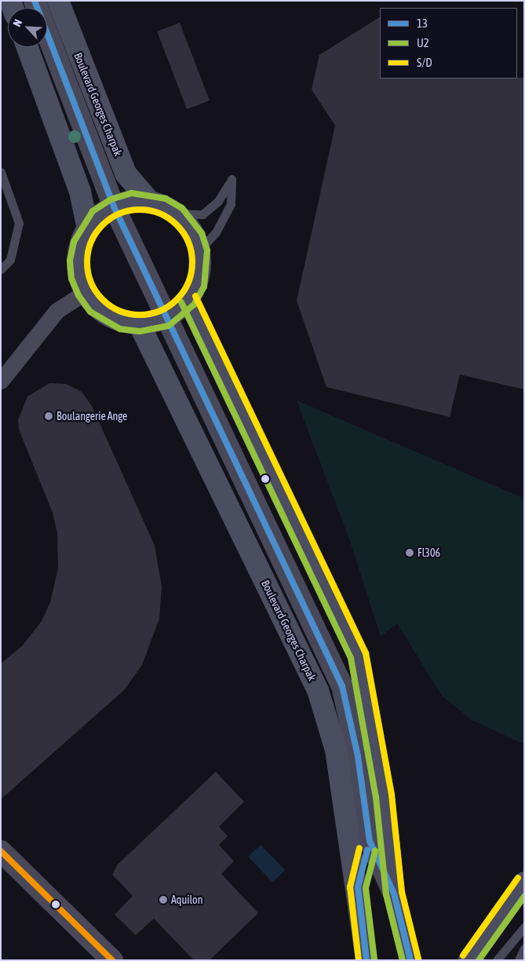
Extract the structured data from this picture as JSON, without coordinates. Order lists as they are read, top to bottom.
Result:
{
  "streets": {
    "main road": ["Boulevard Georges Charpak"]
  },
  "places": ["Boulangerie Ange", "Fl306", "Aquilon"],
  "lines": ["transit line 13", "transit line U2", "transit line S/D"],
  "legend": ["13", "U2", "S/D"],
  "north": "top left"
}
